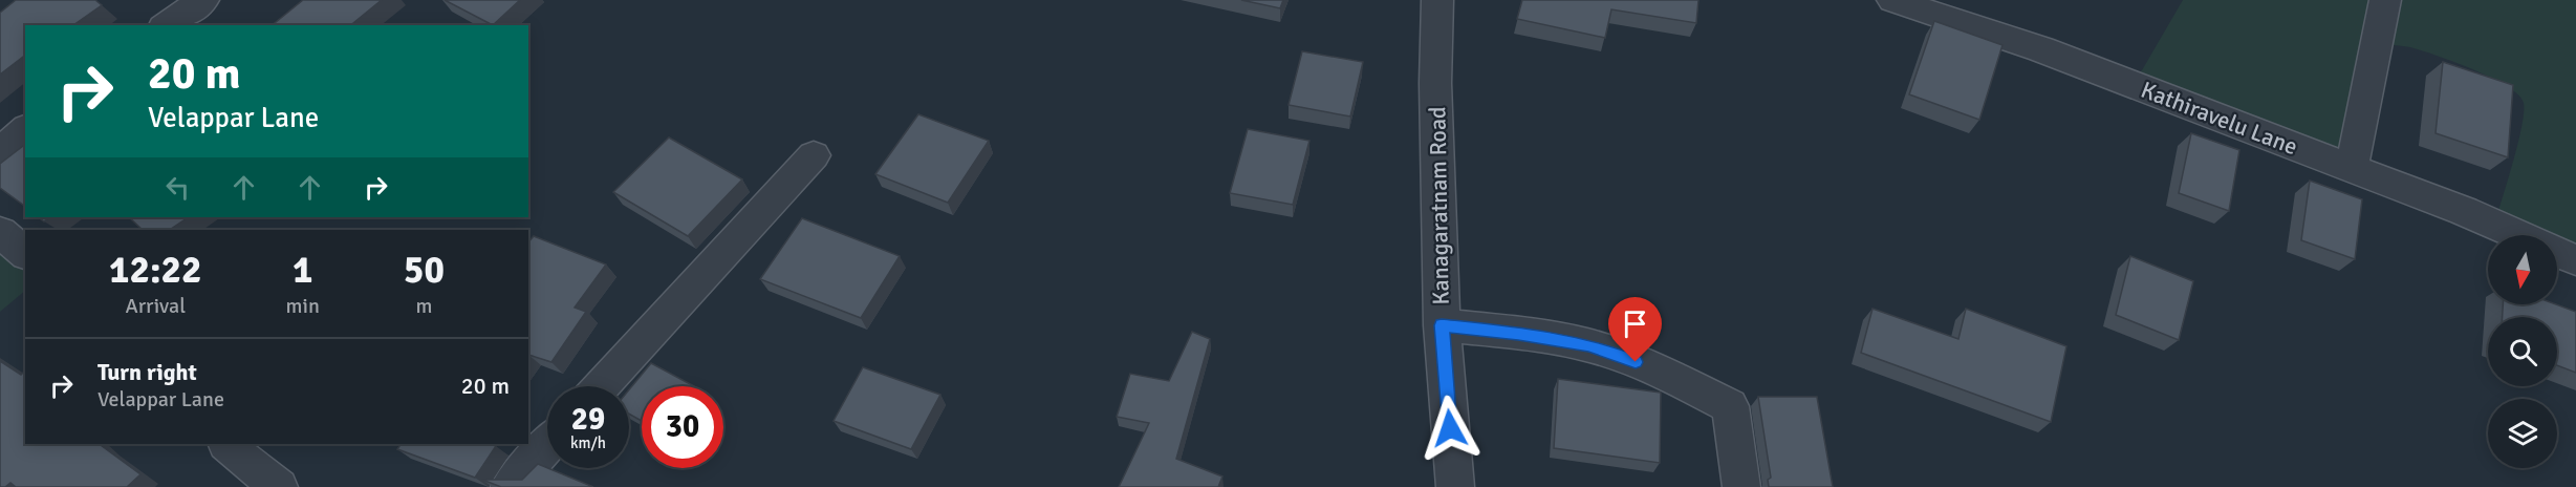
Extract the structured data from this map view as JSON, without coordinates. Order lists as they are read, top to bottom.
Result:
{
  "streets": {
    "street": ["Kathiravelu Lane", "Kanagaratnam Road"]
  },
  "north": "bottom",
  "page": {
    "turn": ["20 m", "Velappar Lane"],
    "eta": [
      "12:22",
      "Arrival",
      "1",
      "min",
      "50",
      "m"
    ],
    "list": [
      {
        "name": "Turn right",
        "note": "Velappar Lane",
        "value": "20 m"
      }
    ],
    "speed": "29 km/h",
    "limit": "30"
  }
}
